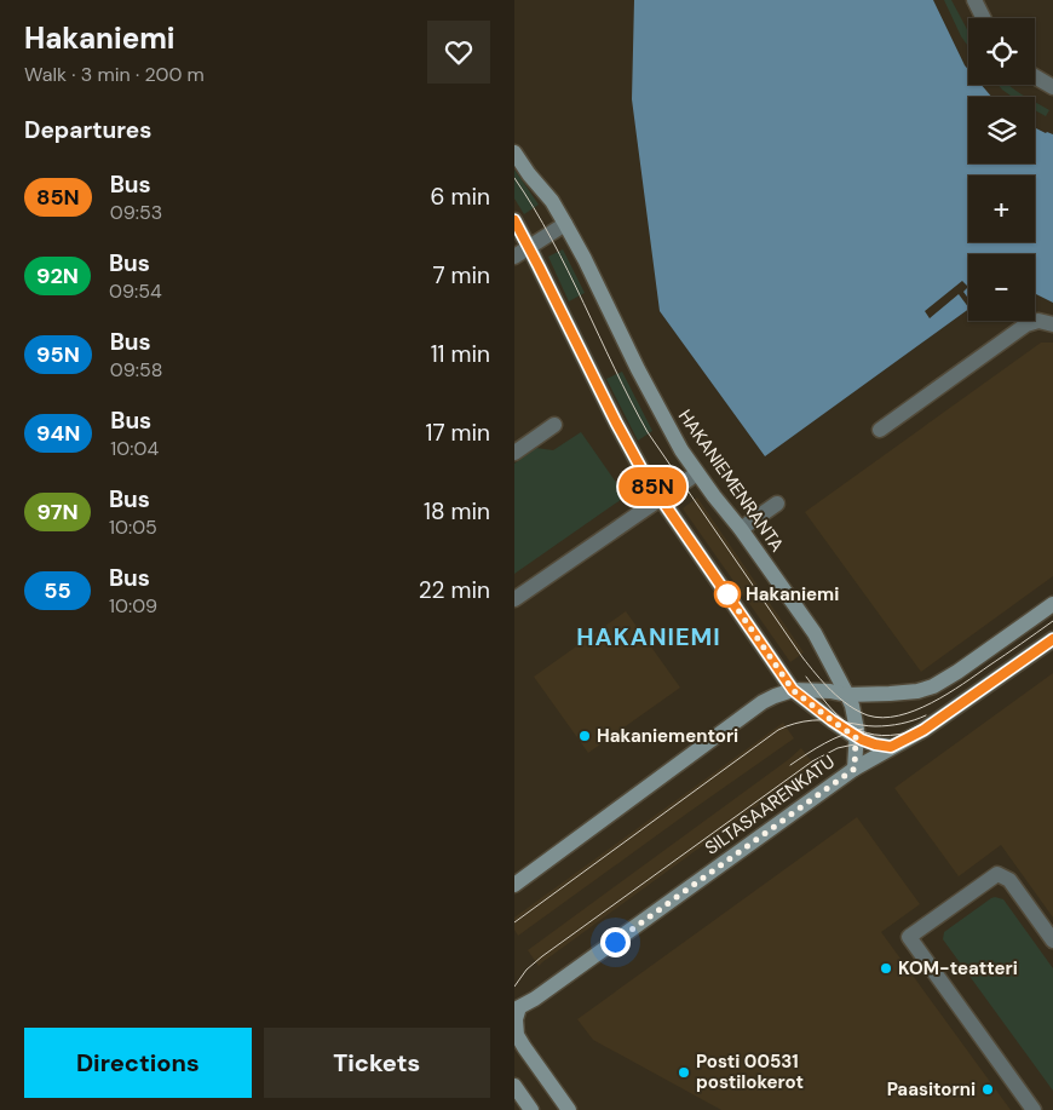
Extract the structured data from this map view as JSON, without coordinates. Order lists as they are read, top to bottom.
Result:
{
  "streets": {
    "main road": ["HAKANIEMENRANTA", "SILTASAARENKATU"]
  },
  "crossings": [
    ["HAKANIEMENRANTA", "SILTASAARENKATU"]
  ],
  "districts": ["HAKANIEMI"],
  "places": [
    "Hakaniemi",
    "Hakaniementori",
    "KOM-teatteri",
    "Posti 00531 postilokerot",
    "Paasitorni"
  ],
  "lines": ["bus line 85N"],
  "page": {
    "heading": [
      ["Hakaniemi", "Walk · 3 min · 200 m"],
      "Departures"
    ],
    "on_map": "85N",
    "map_buttons": ["+", "−"],
    "list": [
      {
        "mark": "85N",
        "name": "Bus",
        "note": "09:53",
        "value": "6 min"
      },
      {
        "mark": "92N",
        "name": "Bus",
        "note": "09:54",
        "value": "7 min"
      },
      {
        "mark": "95N",
        "name": "Bus",
        "note": "09:58",
        "value": "11 min"
      },
      {
        "mark": "94N",
        "name": "Bus",
        "note": "10:04",
        "value": "17 min"
      },
      {
        "mark": "97N",
        "name": "Bus",
        "note": "10:05",
        "value": "18 min"
      },
      {
        "mark": "55",
        "name": "Bus",
        "note": "10:09",
        "value": "22 min"
      }
    ],
    "buttons": ["Directions", "Tickets"]
  }
}
